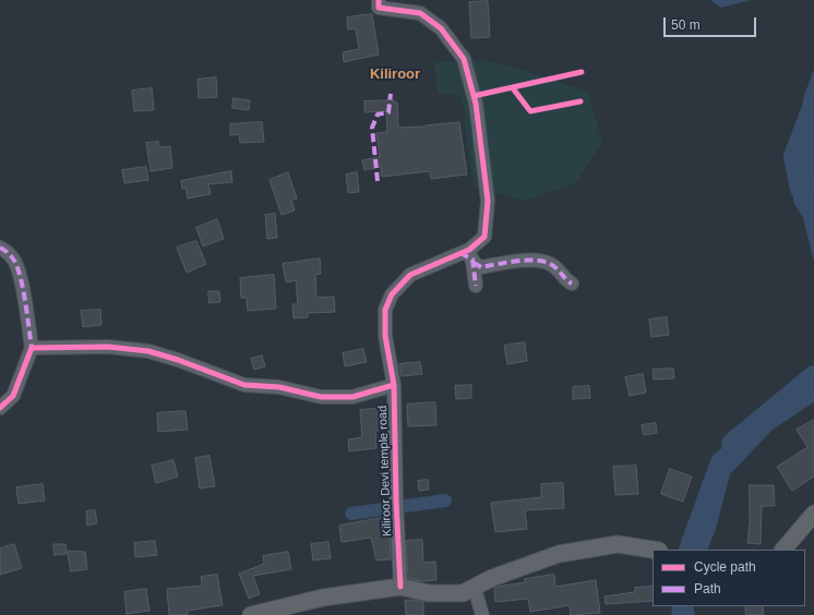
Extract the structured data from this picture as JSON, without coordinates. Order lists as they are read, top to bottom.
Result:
{
  "streets": {
    "street": ["Kiliroor Devi temple road"]
  },
  "districts": ["Kiliroor"],
  "legend": ["Cycle path", "Path"],
  "scale_bar": "50 m"
}
